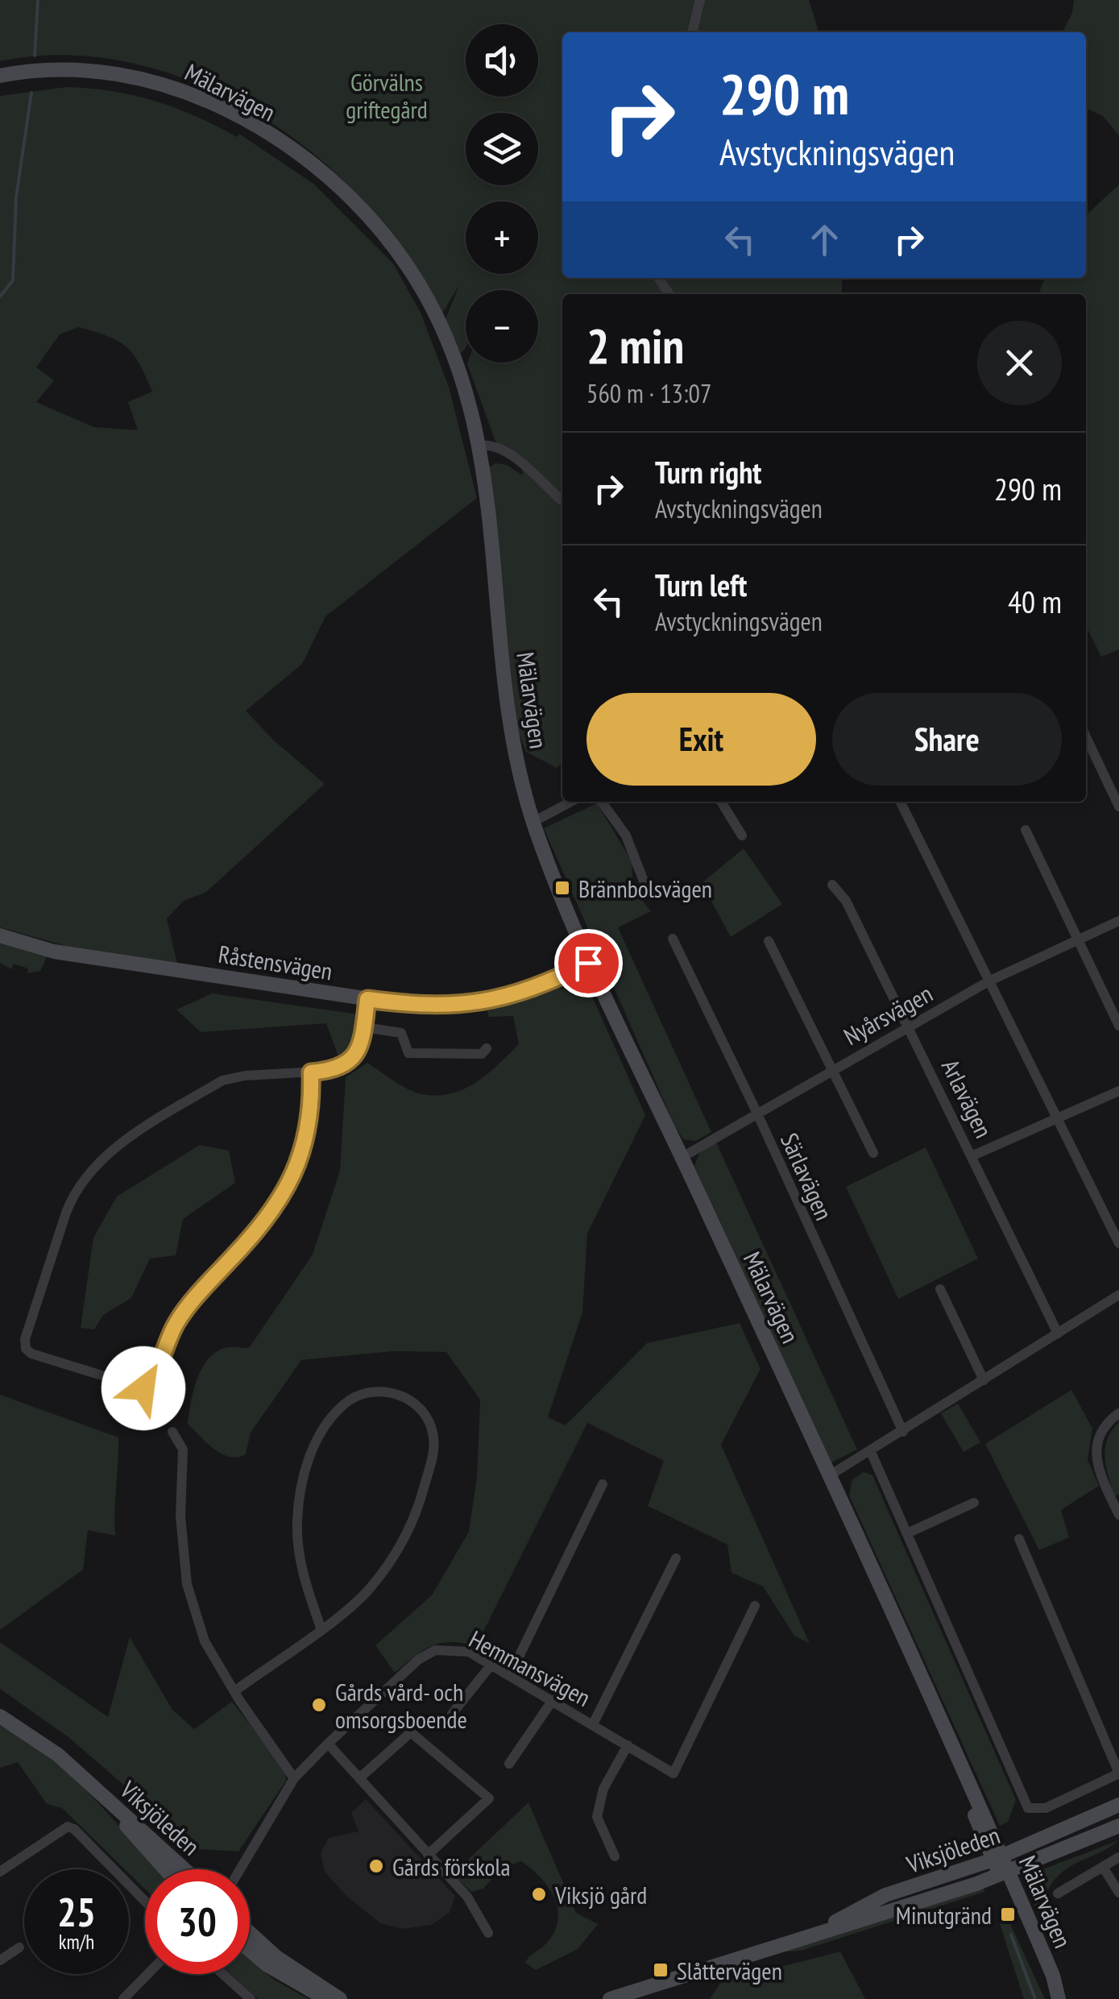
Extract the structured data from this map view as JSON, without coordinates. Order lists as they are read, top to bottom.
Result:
{
  "streets": {
    "street": [
      "Mälarvägen",
      "Råstensvägen",
      "Nyårsvägen",
      "Arlavägen",
      "Särlavägen",
      "Hemmansvägen",
      "Viksjöleden"
    ]
  },
  "crossings": [
    ["Mälarvägen", "Råstensvägen"],
    ["Mälarvägen", "Nyårsvägen"],
    ["Mälarvägen", "Viksjöleden"],
    ["Nyårsvägen", "Arlavägen"],
    ["Nyårsvägen", "Särlavägen"]
  ],
  "parks": ["Görvälns griftegård"],
  "places": {
    "transit": ["Brännbolsvägen", "Minutgränd", "Slåttervägen"],
    "other": ["Gårds vård- och omsorgsboende", "Gårds förskola", "Viksjö gård"]
  },
  "page": {
    "map_buttons": ["+", "−"],
    "turn": ["290 m", "Avstyckningsvägen"],
    "heading": ["2 min", "560 m · 13:07"],
    "list": [
      {
        "name": "Turn right",
        "note": "Avstyckningsvägen",
        "value": "290 m"
      },
      {
        "name": "Turn left",
        "note": "Avstyckningsvägen",
        "value": "40 m"
      }
    ],
    "buttons": ["Exit", "Share"],
    "speed": "25 km/h",
    "limit": "30"
  }
}
